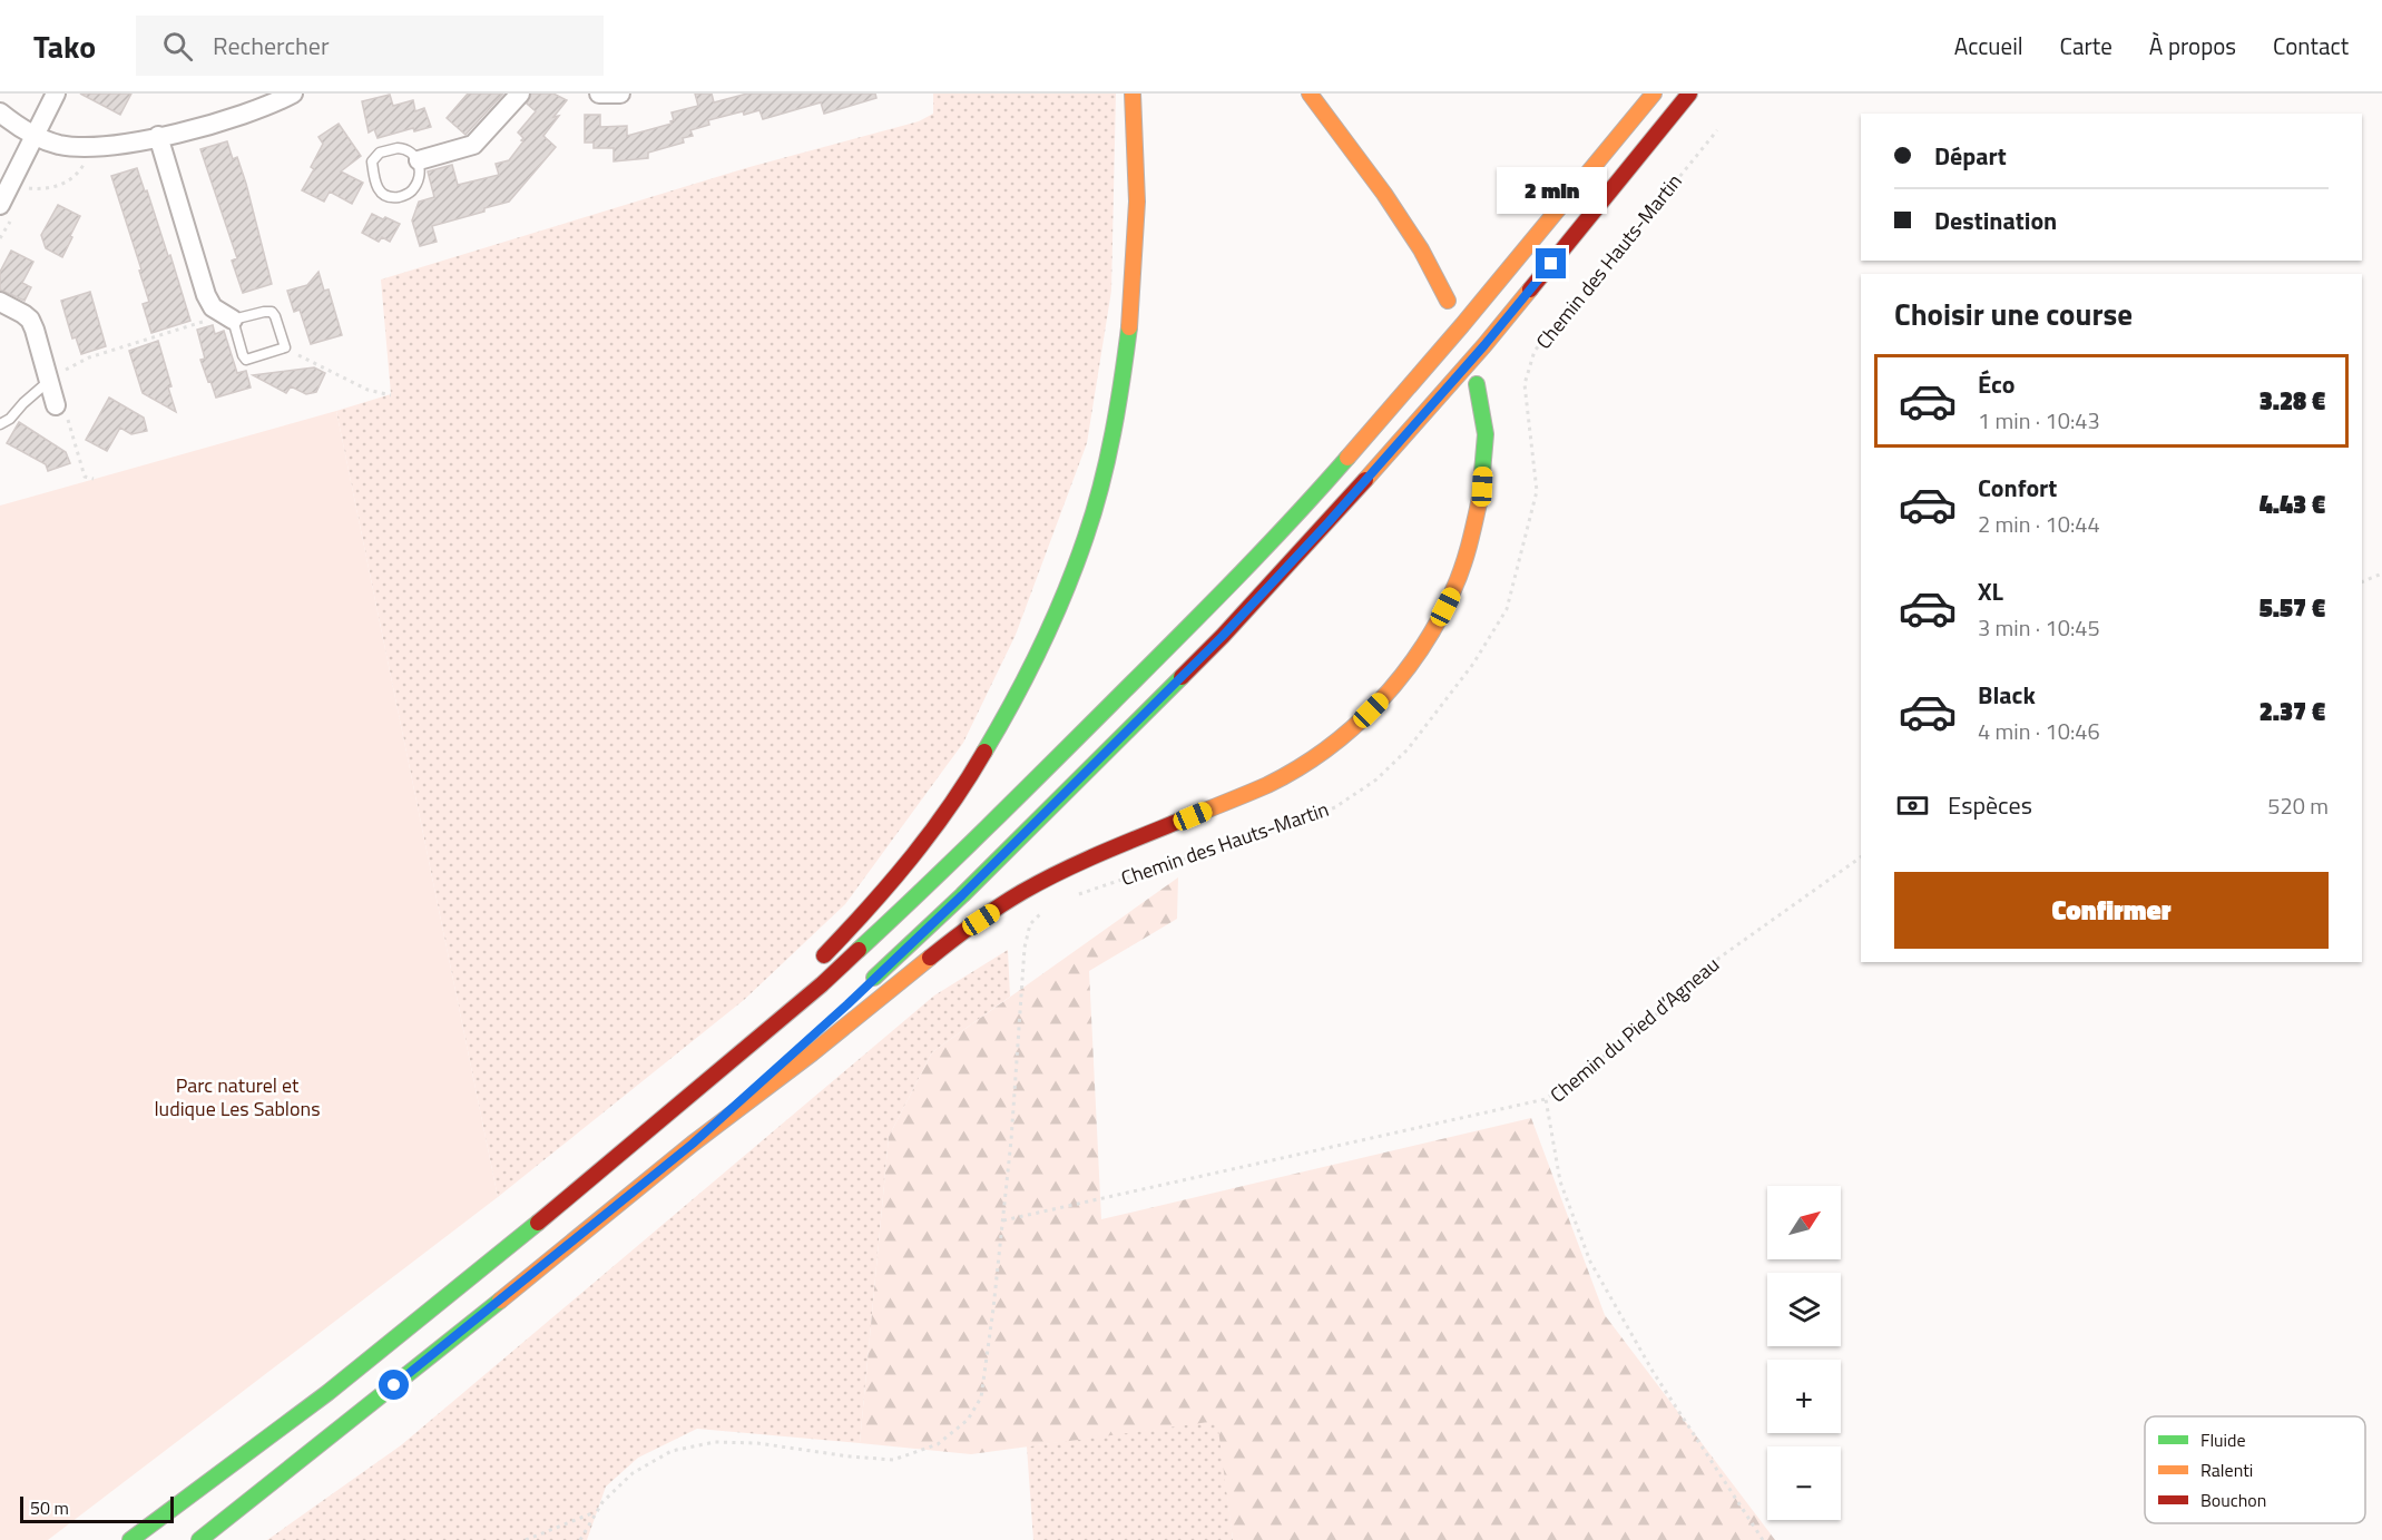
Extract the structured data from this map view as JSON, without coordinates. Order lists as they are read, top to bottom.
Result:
{
  "streets": {
    "path": ["Chemin des Hauts-Martin", "Chemin du Pied d’Agneau"]
  },
  "parks": ["Parc naturel et ludique Les Sablons"],
  "legend": ["Fluide", "Ralenti", "Bouchon"],
  "scale_bar": "50 m",
  "north": "top right",
  "page": {
    "header": "Tako",
    "search": "Rechercher",
    "nav": [
      "Accueil",
      "Carte",
      "À propos",
      "Contact"
    ],
    "banner": ["Départ", "Destination"],
    "bubble": "2 min",
    "heading": "Choisir une course",
    "list": [
      {
        "name": "Éco",
        "note": "1 min · 10:43",
        "value": "3.28 €"
      },
      {
        "name": "Confort",
        "note": "2 min · 10:44",
        "value": "4.43 €"
      },
      {
        "name": "XL",
        "note": "3 min · 10:45",
        "value": "5.57 €"
      },
      {
        "name": "Black",
        "note": "4 min · 10:46",
        "value": "2.37 €"
      }
    ],
    "pay": ["Espèces", "520 m"],
    "buttons": "Confirmer",
    "map_buttons": ["+", "−"],
    "scale": "50 m"
  }
}
